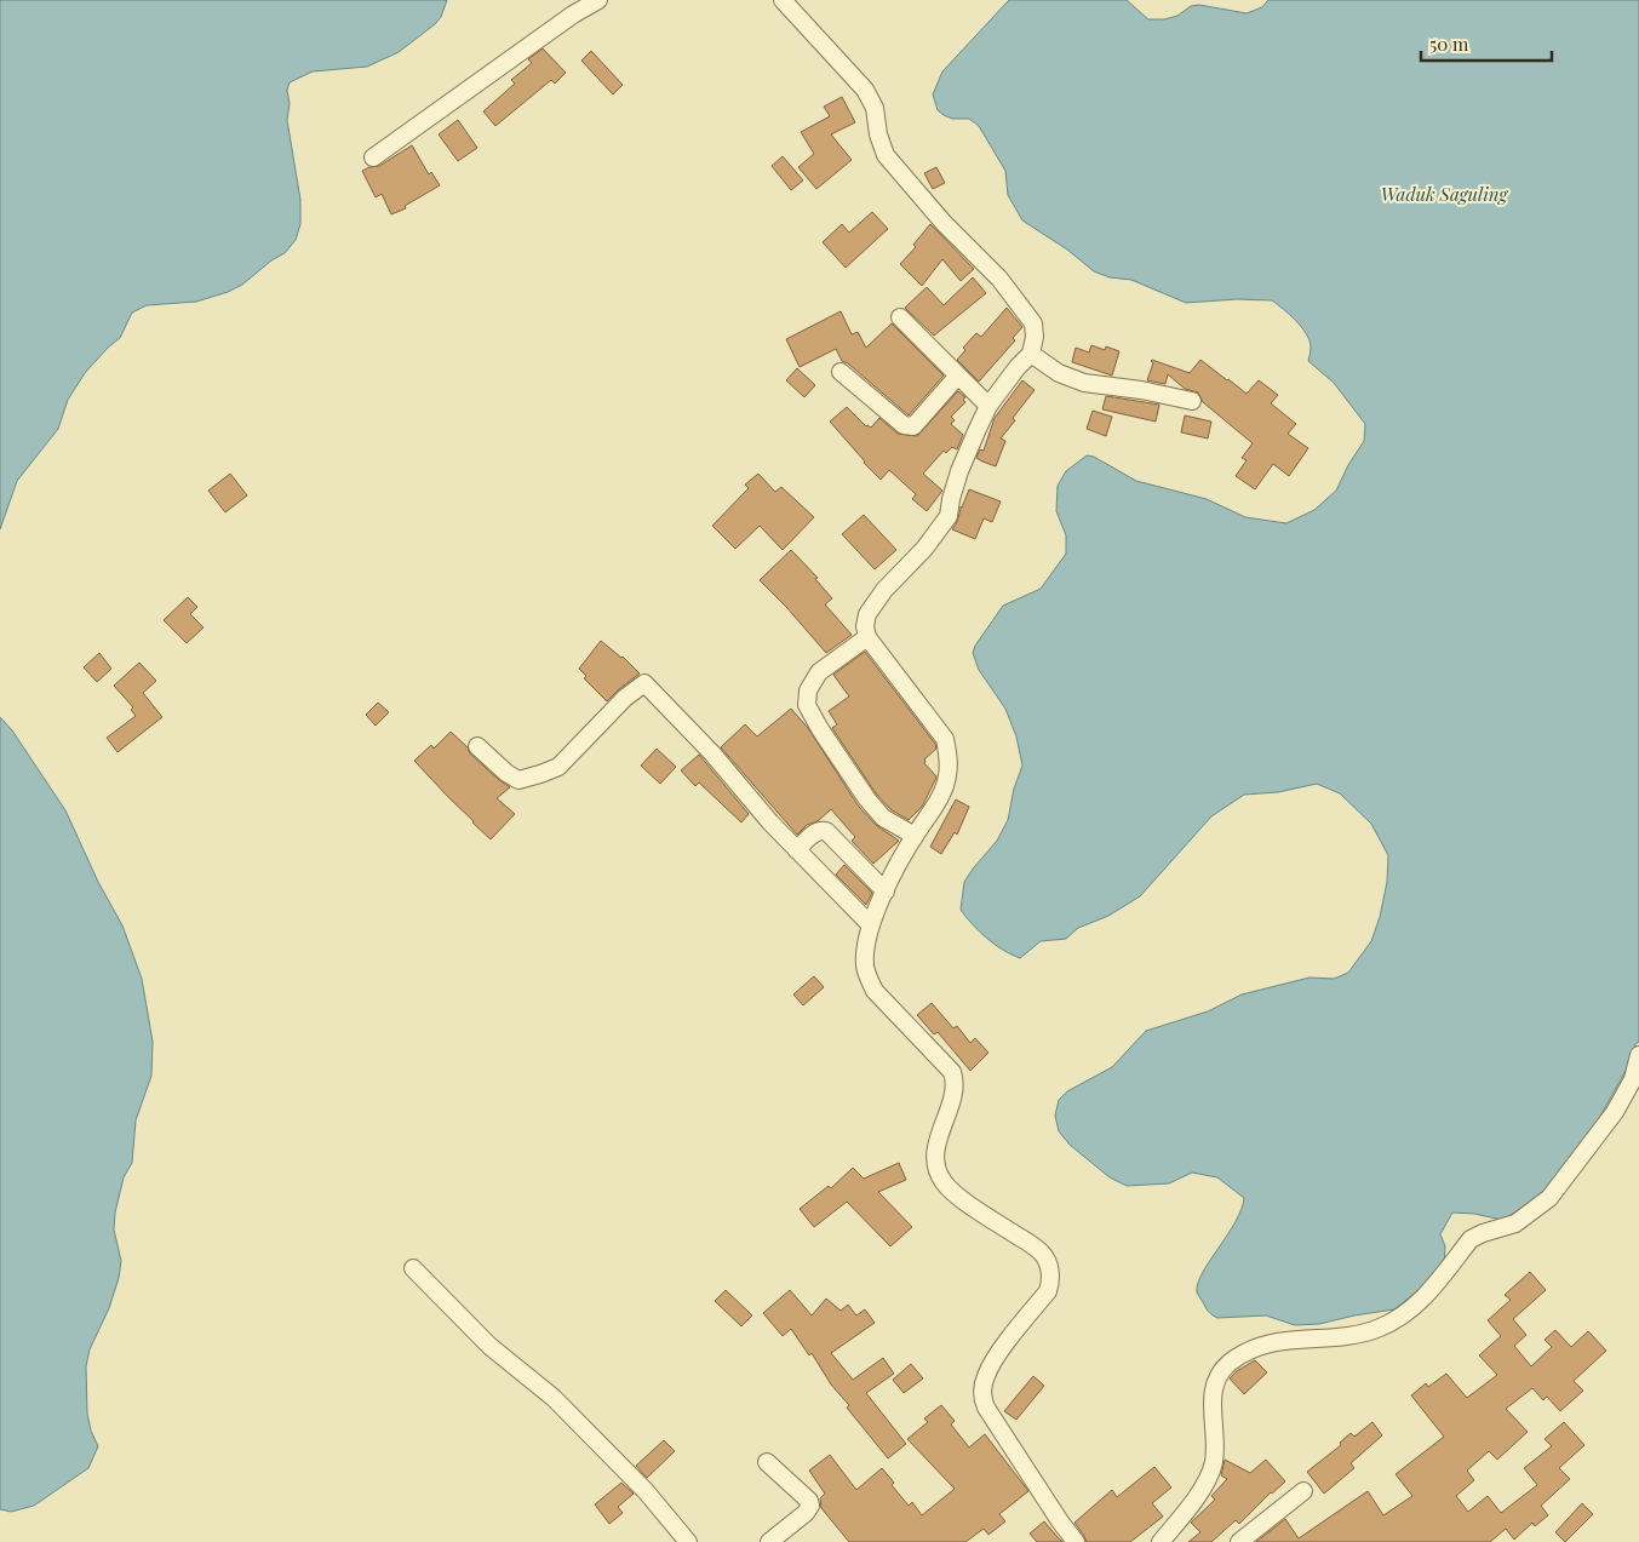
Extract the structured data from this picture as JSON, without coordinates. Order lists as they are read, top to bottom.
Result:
{
  "water": ["Waduk Saguling"],
  "scale_bar": "50 m"
}
